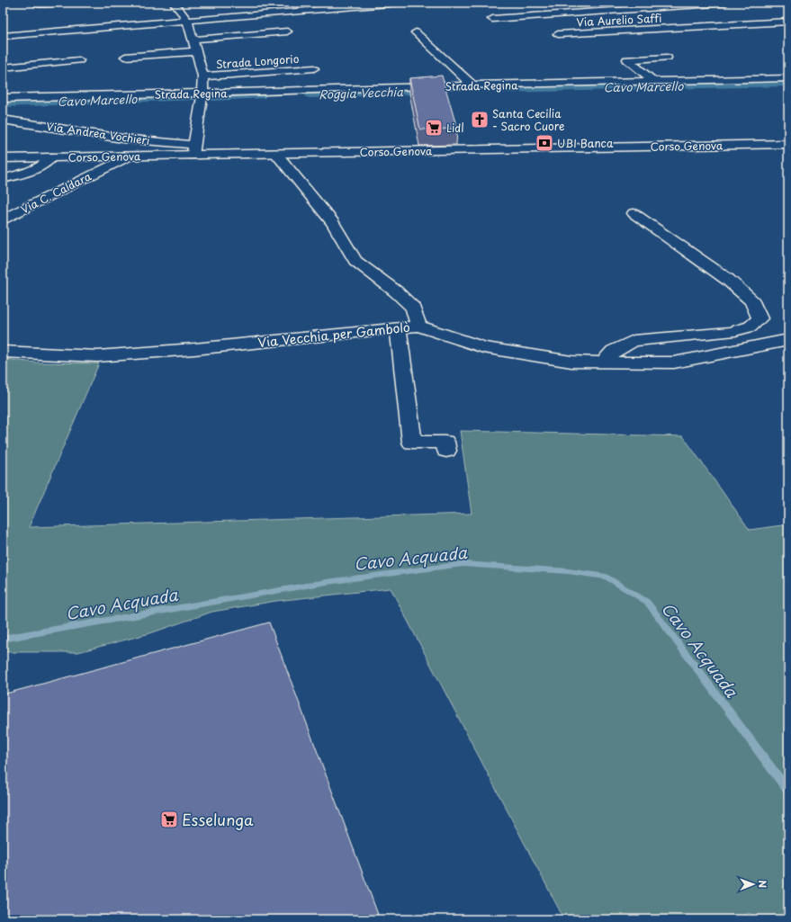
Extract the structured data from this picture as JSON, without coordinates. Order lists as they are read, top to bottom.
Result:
{
  "streets": {
    "street": [
      "Via Aurelio Saffi",
      "Strada Longorio",
      "Strada Regina",
      "Via Andrea Vochieri",
      "Corso Genova",
      "Via C. Caldara",
      "Via Vecchia per Gambolò"
    ]
  },
  "crossings": [
    ["Strada Longorio", "Strada Regina"],
    ["Strada Longorio", "Via Andrea Vochieri"],
    ["Strada Longorio", "Corso Genova"],
    ["Via Andrea Vochieri", "Corso Genova"],
    ["Corso Genova", "Via C. Caldara"]
  ],
  "water": ["Cavo Marcello", "Roggia Vecchia", "Cavo Acquada"],
  "places": {
    "church": ["Santa Cecilia - Sacro Cuore"],
    "supermarket": ["Lidl", "Esselunga"],
    "bank": ["UBI Banca"]
  },
  "north": "right"
}
